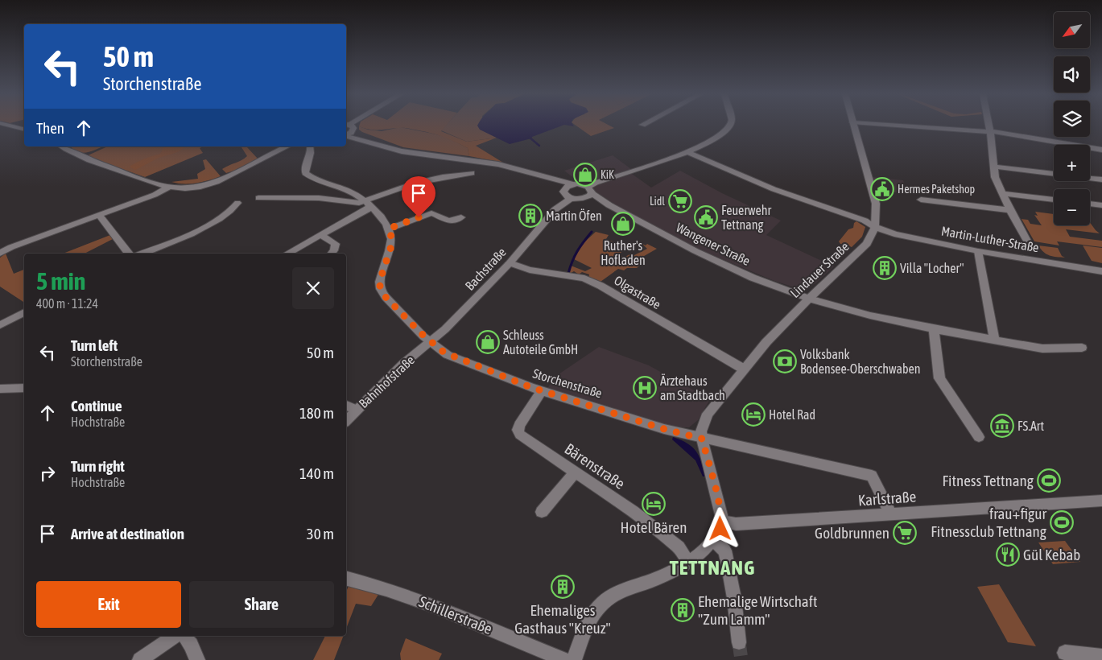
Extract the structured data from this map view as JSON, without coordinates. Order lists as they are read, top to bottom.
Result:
{
  "streets": {
    "street": [
      "Martin-Luther-Straße",
      "Wangener Straße",
      "Bachstraße",
      "Lindauer Straße",
      "Olgastraße",
      "Bahnhofstraße",
      "Storchenstraße",
      "Bärenstraße",
      "Karlstraße",
      "Schillerstraße"
    ]
  },
  "crossings": [
    ["Martin-Luther-Straße", "Lindauer Straße"],
    ["Wangener Straße", "Bachstraße"],
    ["Wangener Straße", "Lindauer Straße"],
    ["Bachstraße", "Olgastraße"],
    ["Bachstraße", "Bahnhofstraße"],
    ["Bachstraße", "Storchenstraße"],
    ["Lindauer Straße", "Olgastraße"],
    ["Lindauer Straße", "Storchenstraße"],
    ["Bahnhofstraße", "Storchenstraße"],
    ["Storchenstraße", "Bärenstraße"],
    ["Storchenstraße", "Karlstraße"]
  ],
  "districts": ["TETTNANG"],
  "places": {
    "shop": ["KiK", "Ruther's Hofladen", "Schleuss Autoteile GmbH"],
    "public building": ["Hermes Paketshop", "Feuerwehr Tettnang"],
    "supermarket": ["Lidl", "Goldbrunnen"],
    "building": [
      "Martin Öfen",
      "Villa \"Locher\"",
      "Ehemaliges Gasthaus \"Kreuz\"",
      "Ehemalige Wirtschaft \"Zum Lamm\""
    ],
    "bank": ["Volksbank Bodensee-Oberschwaben"],
    "hospital": ["Ärztehaus am Stadtbach"],
    "hotel": ["Hotel Rad", "Hotel Bären"],
    "museum": ["FS.Art"],
    "sports": ["Fitness Tettnang", "frau+figur Fitnessclub Tettnang"],
    "restaurant": ["Gül Kebab"]
  },
  "north": "bottom left",
  "page": {
    "map_buttons": ["+", "−"],
    "turn": ["50 m", "Storchenstraße"],
    "then": "Then",
    "heading": ["5 min", "400 m · 11:24"],
    "list": [
      {
        "name": "Turn left",
        "note": "Storchenstraße",
        "value": "50 m"
      },
      {
        "name": "Continue",
        "note": "Hochstraße",
        "value": "180 m"
      },
      {
        "name": "Turn right",
        "note": "Hochstraße",
        "value": "140 m"
      },
      {
        "name": "Arrive at destination",
        "value": "30 m"
      }
    ],
    "buttons": ["Exit", "Share"]
  }
}
